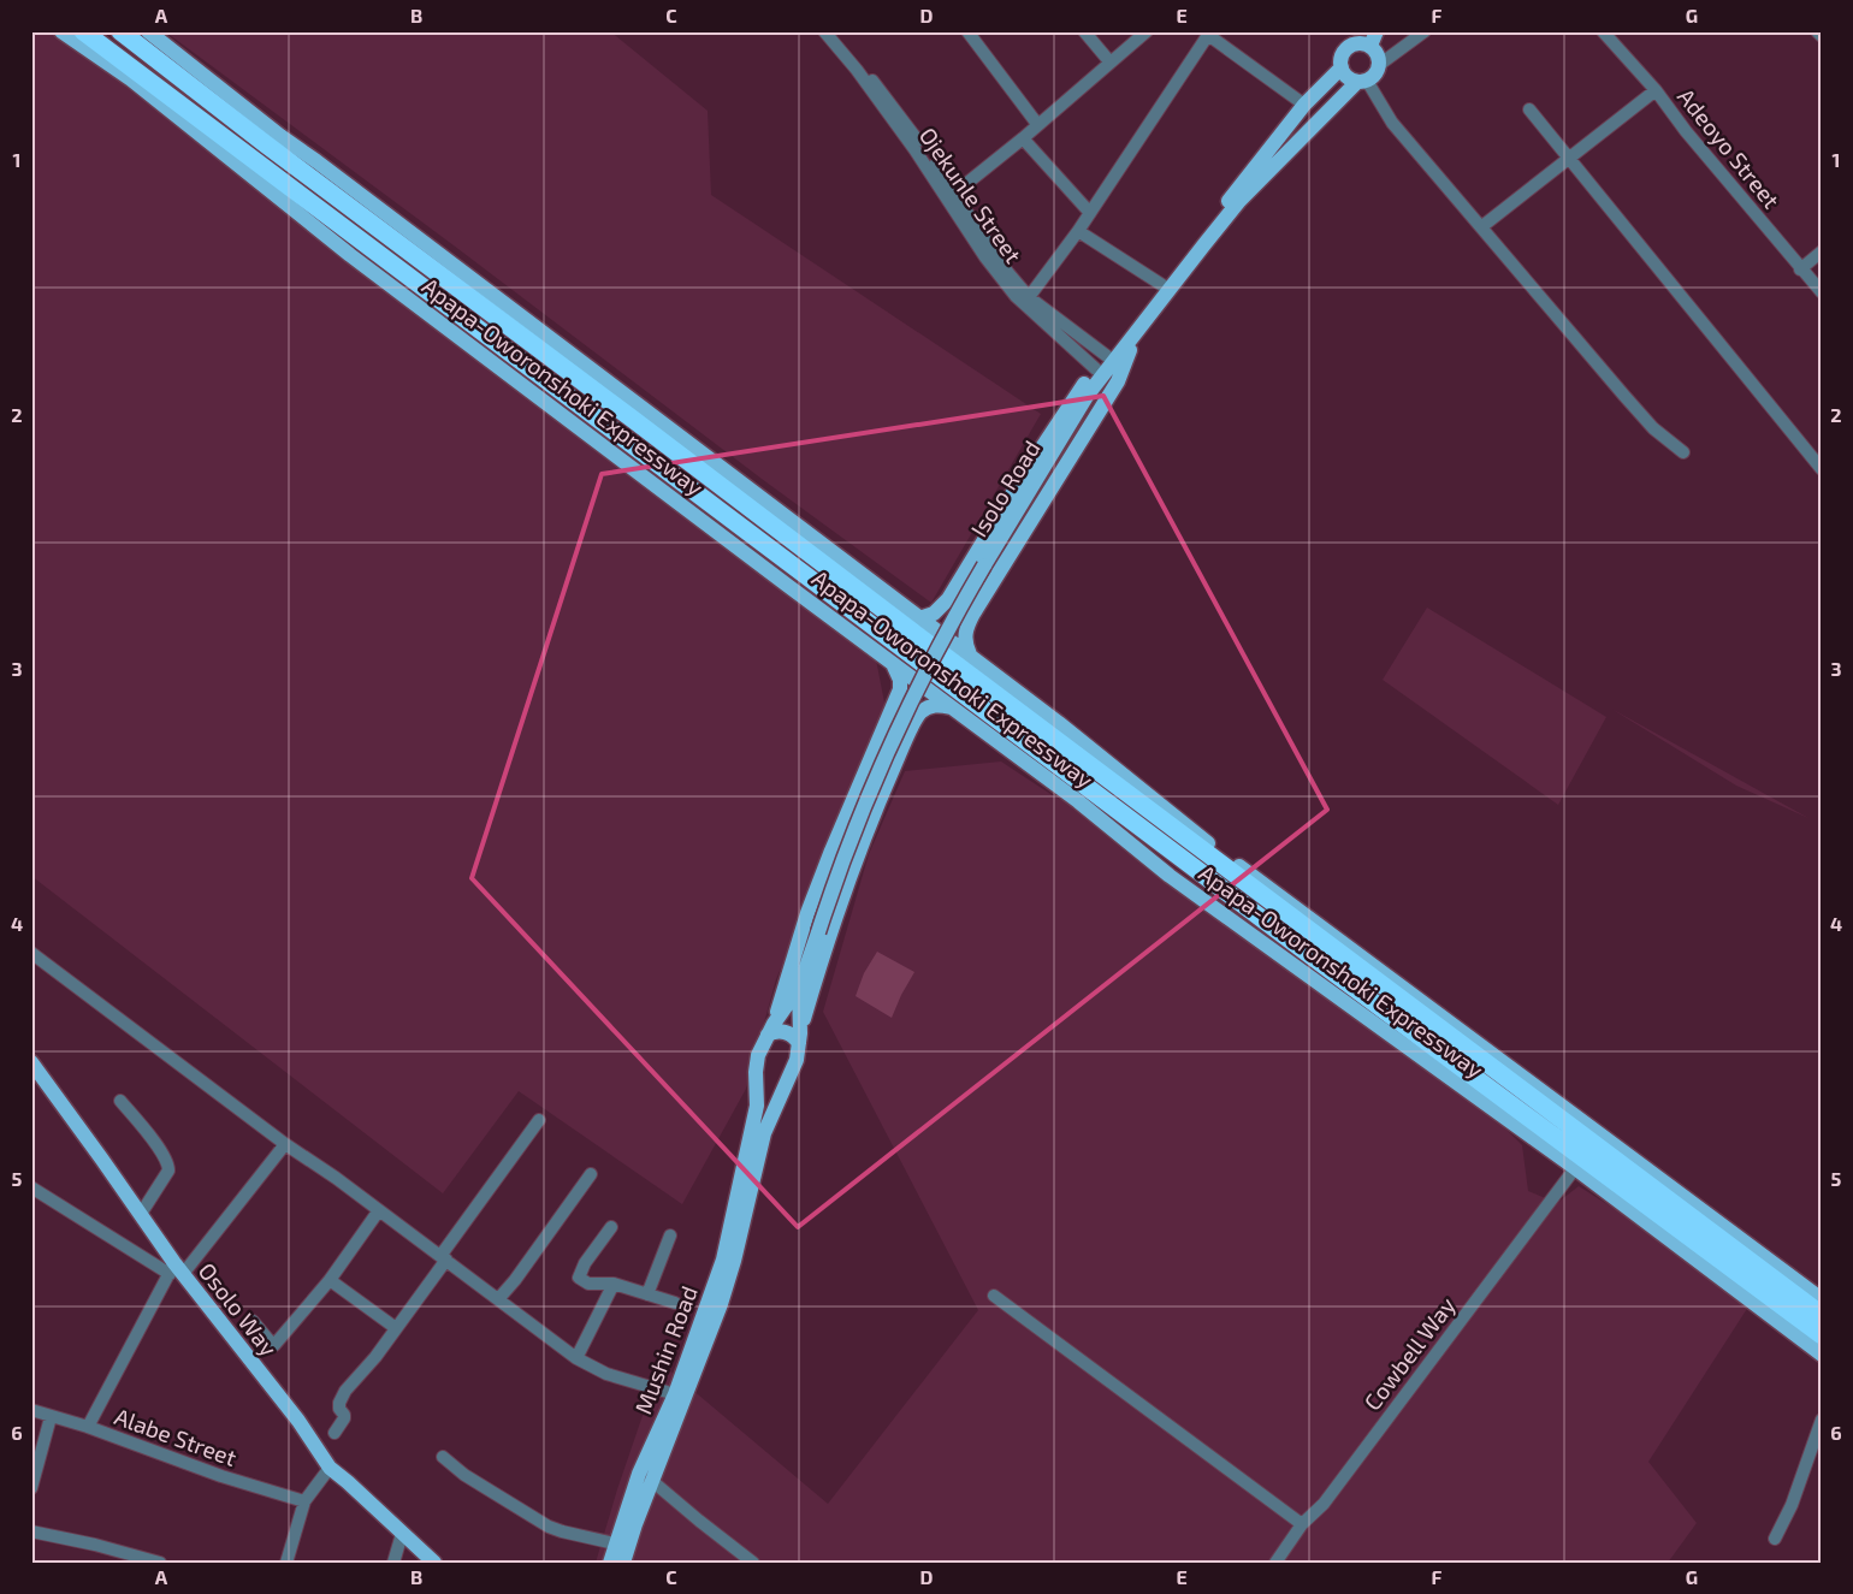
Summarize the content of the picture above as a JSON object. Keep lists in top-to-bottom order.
{
  "streets": {
    "highway": ["Apapa-Oworonshoki Expressway"],
    "main road": ["Isolo Road", "Osolo Way", "Mushin Road"],
    "street": [
      "Adeoyo Street",
      "Ojekunle Street",
      "Cowbell Way",
      "Alabe Street"
    ]
  },
  "crossings": [
    ["Apapa-Oworonshoki Expressway", "Cowbell Way"]
  ],
  "grid": {
    "columns": [
      "A",
      "B",
      "C",
      "D",
      "E",
      "F",
      "G"
    ],
    "rows": [
      "1",
      "2",
      "3",
      "4",
      "5",
      "6"
    ]
  }
}
